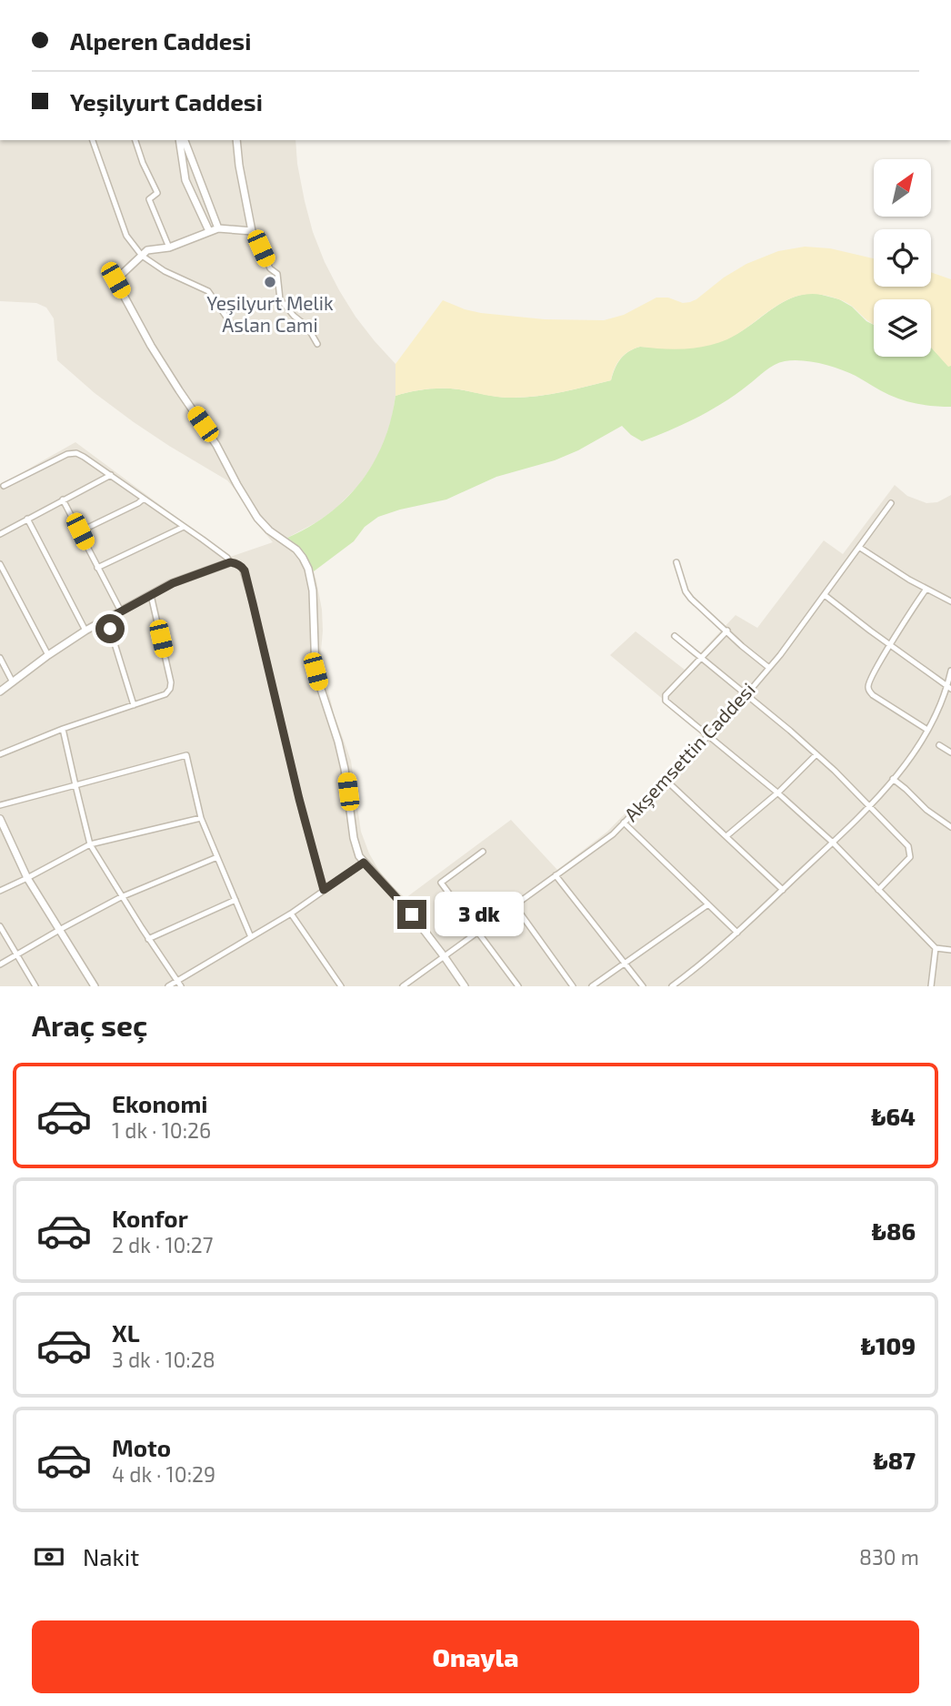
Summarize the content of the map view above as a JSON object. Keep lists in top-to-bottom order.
{
  "streets": {
    "street": ["Akşemsettin Caddesi"]
  },
  "places": ["Yeşilyurt Melik Aslan Cami"],
  "north": "top right",
  "page": {
    "banner": ["Alperen Caddesi", "Yeşilyurt Caddesi"],
    "bubble": "3 dk",
    "heading": "Araç seç",
    "list": [
      {
        "name": "Ekonomi",
        "note": "1 dk · 10:26",
        "value": "₺64"
      },
      {
        "name": "Konfor",
        "note": "2 dk · 10:27",
        "value": "₺86"
      },
      {
        "name": "XL",
        "note": "3 dk · 10:28",
        "value": "₺109"
      },
      {
        "name": "Moto",
        "note": "4 dk · 10:29",
        "value": "₺87"
      }
    ],
    "pay": ["Nakit", "830 m"],
    "buttons": "Onayla"
  }
}
